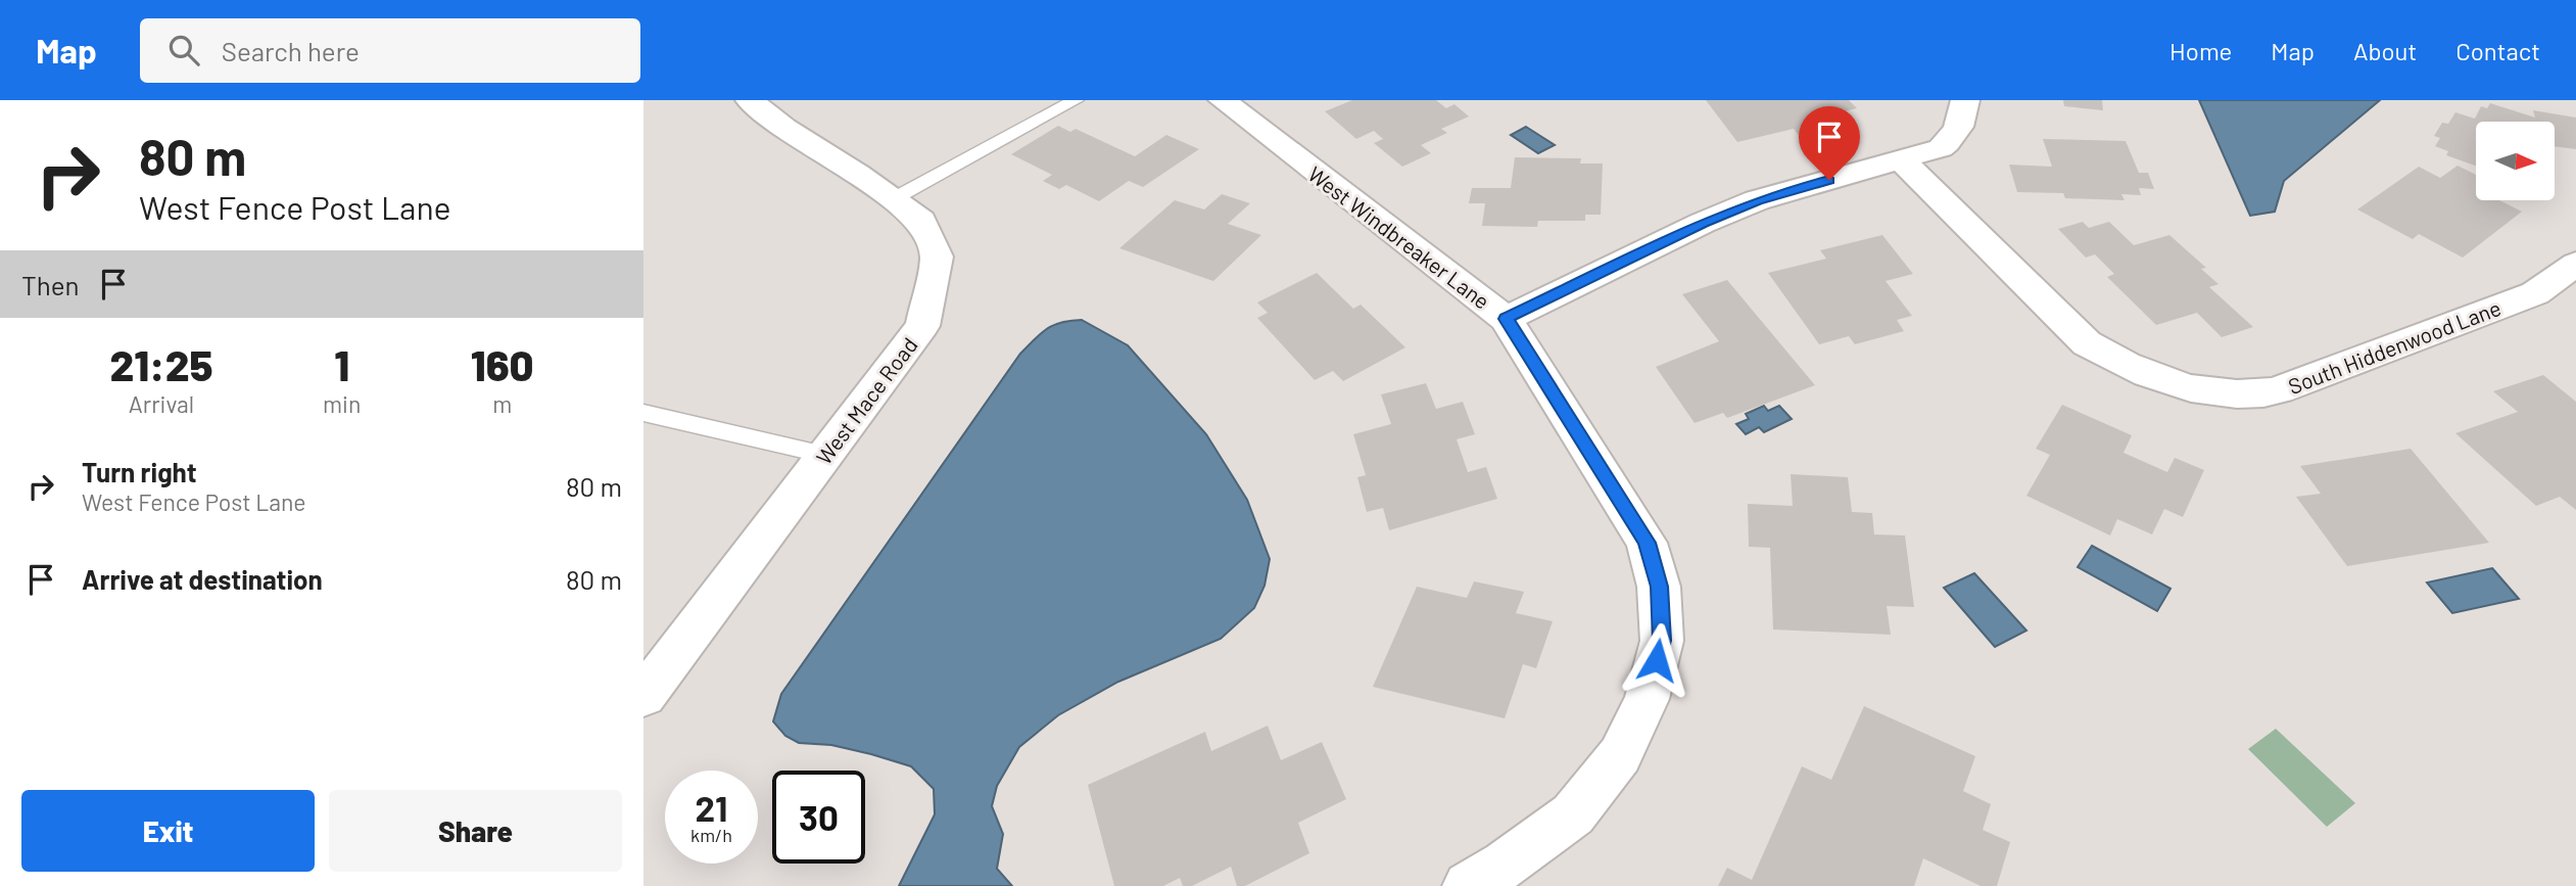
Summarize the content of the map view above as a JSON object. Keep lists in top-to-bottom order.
{
  "streets": {
    "street": ["West Windbreaker Lane", "South Hiddenwood Lane", "West Mace Road"]
  },
  "north": "right",
  "page": {
    "header": "Map",
    "search": "Search here",
    "nav": [
      "Home",
      "Map",
      "About",
      "Contact"
    ],
    "turn": ["80 m", "West Fence Post Lane"],
    "then": "Then",
    "eta": [
      "21:25",
      "Arrival",
      "1",
      "min",
      "160",
      "m"
    ],
    "list": [
      {
        "name": "Turn right",
        "note": "West Fence Post Lane",
        "value": "80 m"
      },
      {
        "name": "Arrive at destination",
        "value": "80 m"
      }
    ],
    "speed": "21 km/h",
    "limit": "30",
    "buttons": ["Exit", "Share"]
  }
}
